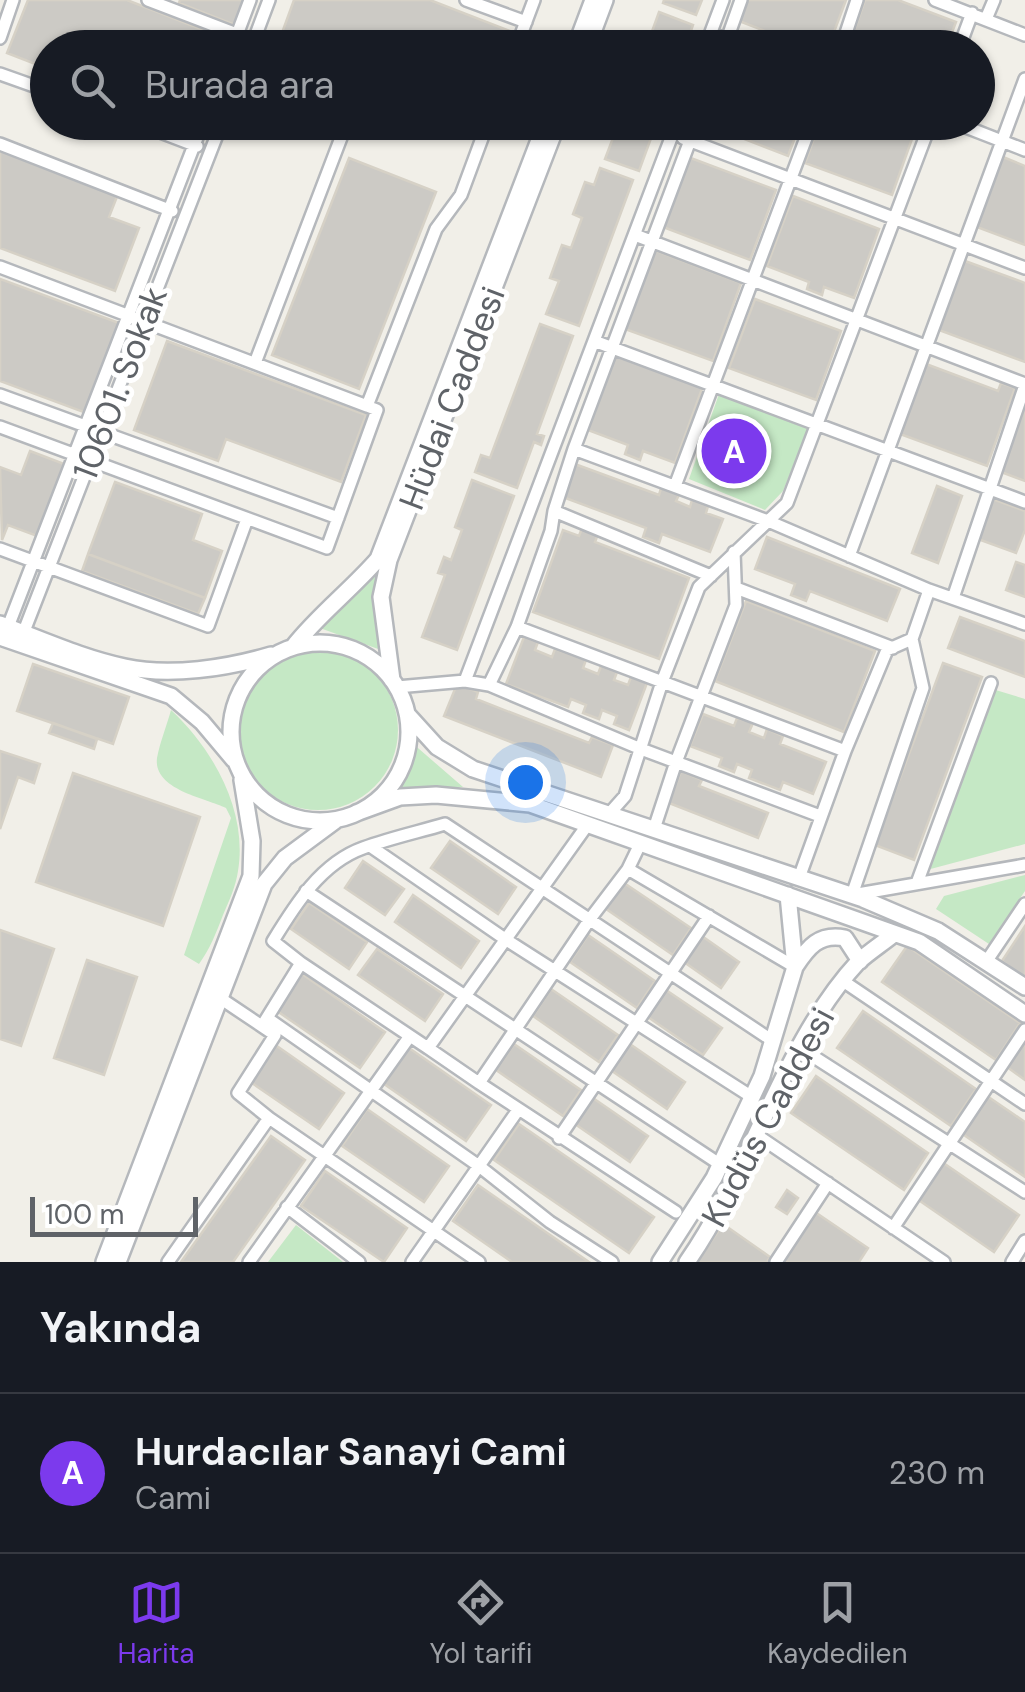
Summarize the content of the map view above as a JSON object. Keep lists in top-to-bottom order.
{
  "streets": {
    "street": ["10601. Sokak", "Hüdai Caddesi", "Kudüs Caddesi"]
  },
  "scale_bar": "100 m",
  "page": {
    "search": "Burada ara",
    "pins": "A",
    "scale": "100 m",
    "heading": "Yakında",
    "list": [
      {
        "mark": "A",
        "name": "Hurdacılar Sanayi Cami",
        "note": "Cami",
        "value": "230 m"
      }
    ],
    "nav": ["Harita", "Yol tarifi", "Kaydedilen"]
  }
}
